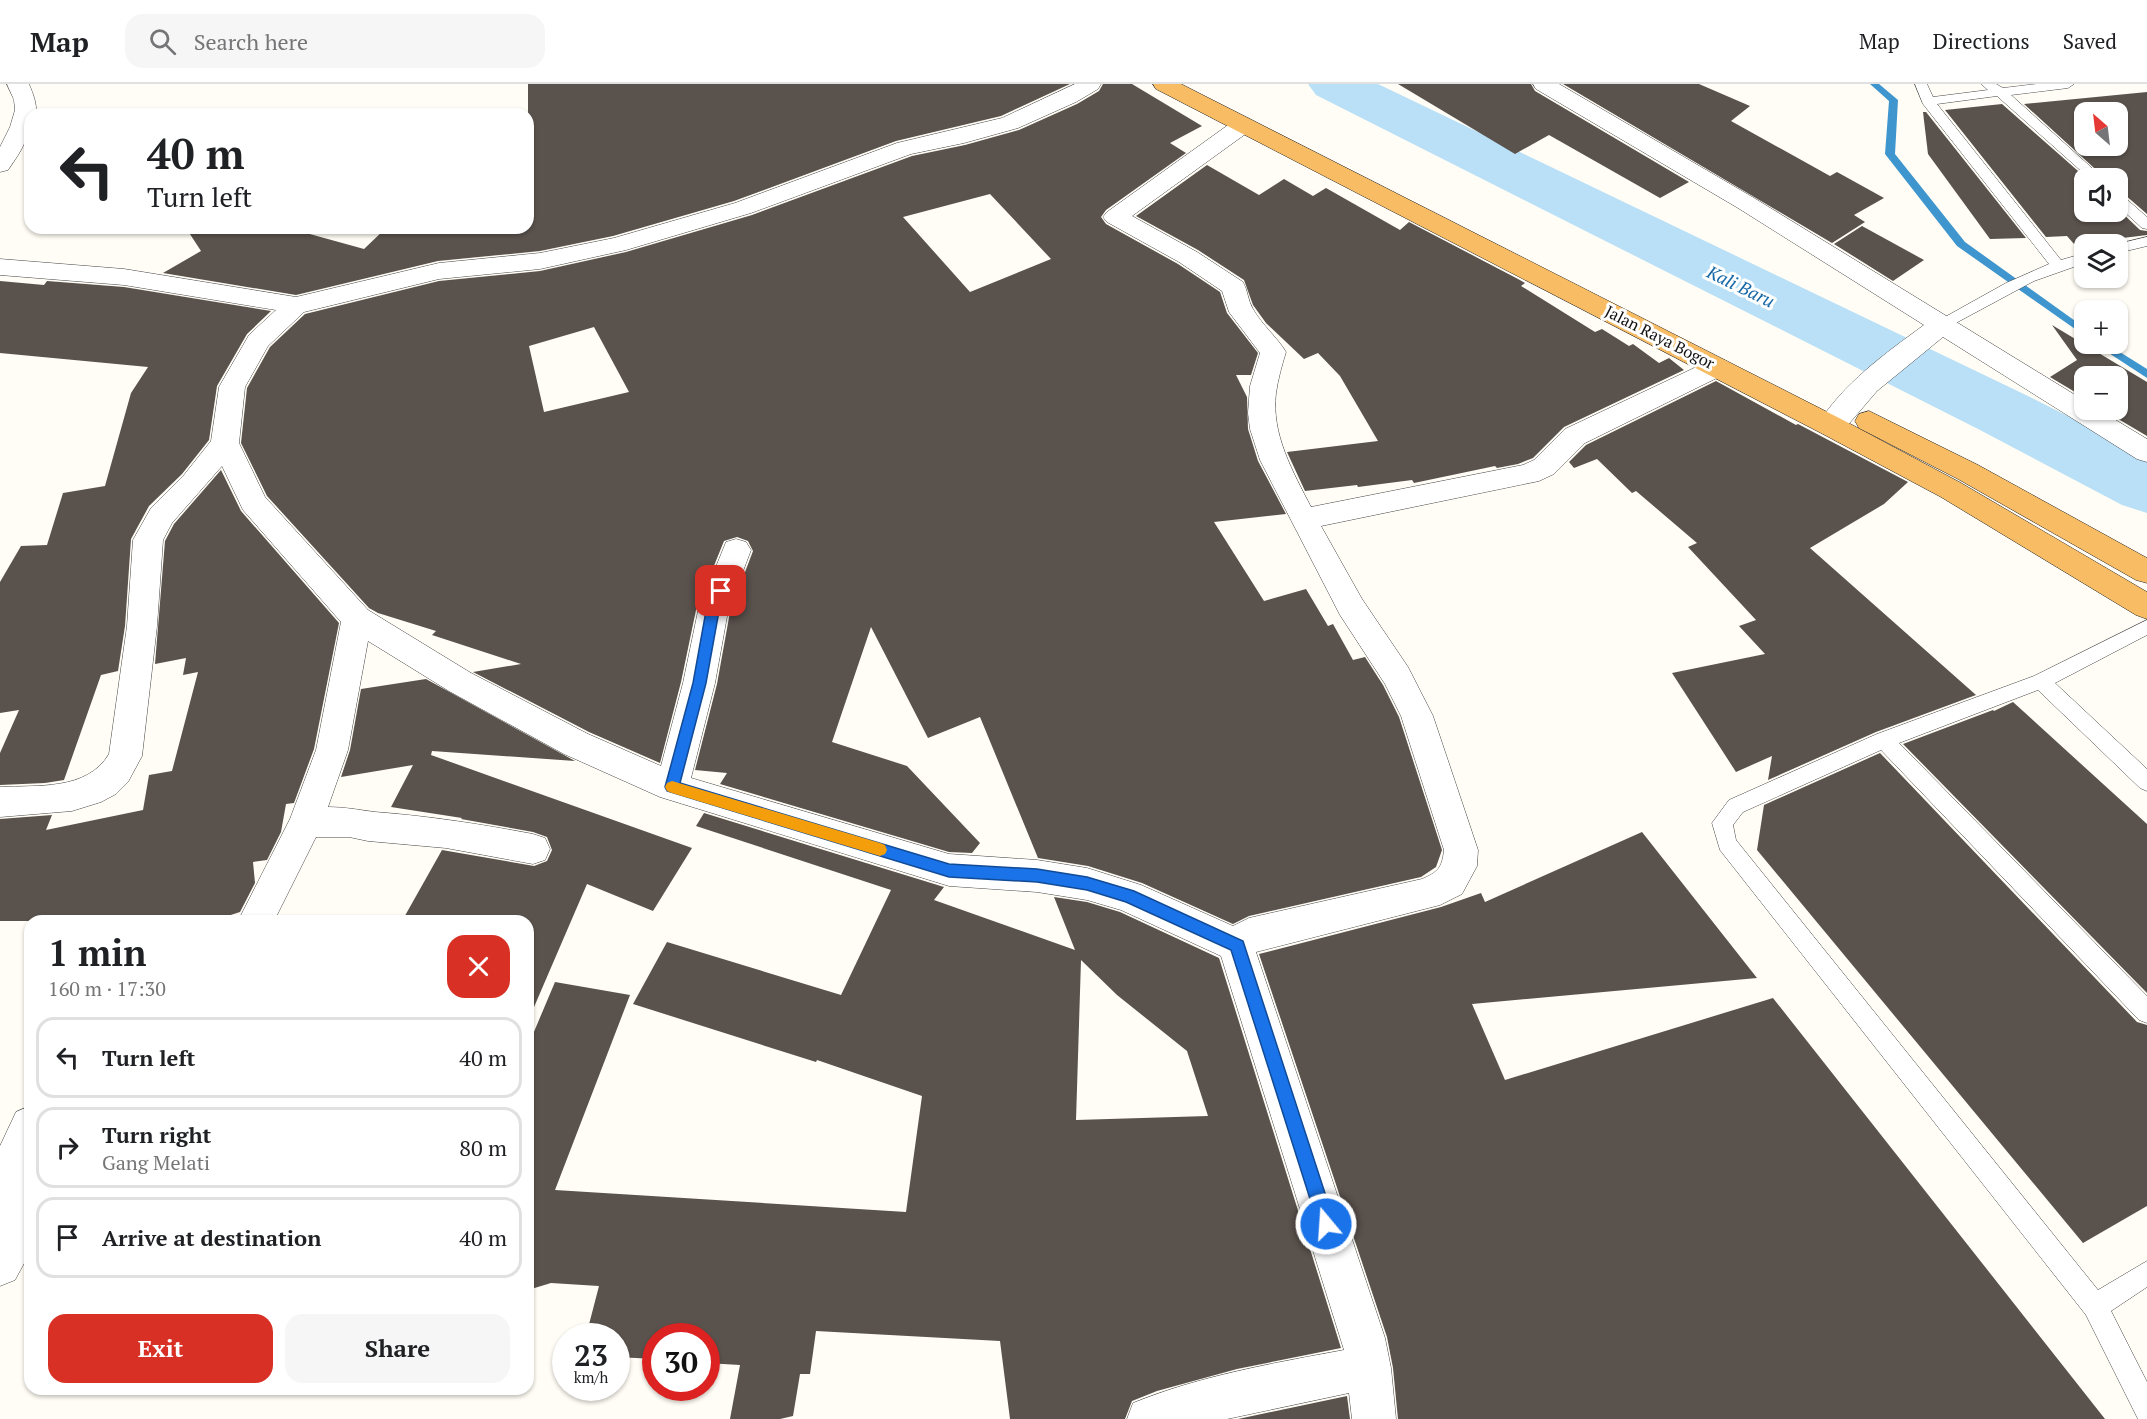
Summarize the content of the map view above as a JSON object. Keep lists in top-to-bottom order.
{
  "streets": {
    "highway": ["Jalan Raya Bogor"]
  },
  "water": ["Kali Baru"],
  "north": "top left",
  "page": {
    "header": "Map",
    "search": "Search here",
    "nav": ["Map", "Directions", "Saved"],
    "map_buttons": ["+", "−"],
    "turn": ["40 m", "Turn left"],
    "heading": ["1 min", "160 m · 17:30"],
    "list": [
      {
        "name": "Turn left",
        "value": "40 m"
      },
      {
        "name": "Turn right",
        "note": "Gang Melati",
        "value": "80 m"
      },
      {
        "name": "Arrive at destination",
        "value": "40 m"
      }
    ],
    "buttons": ["Exit", "Share"],
    "speed": "23 km/h",
    "limit": "30"
  }
}
